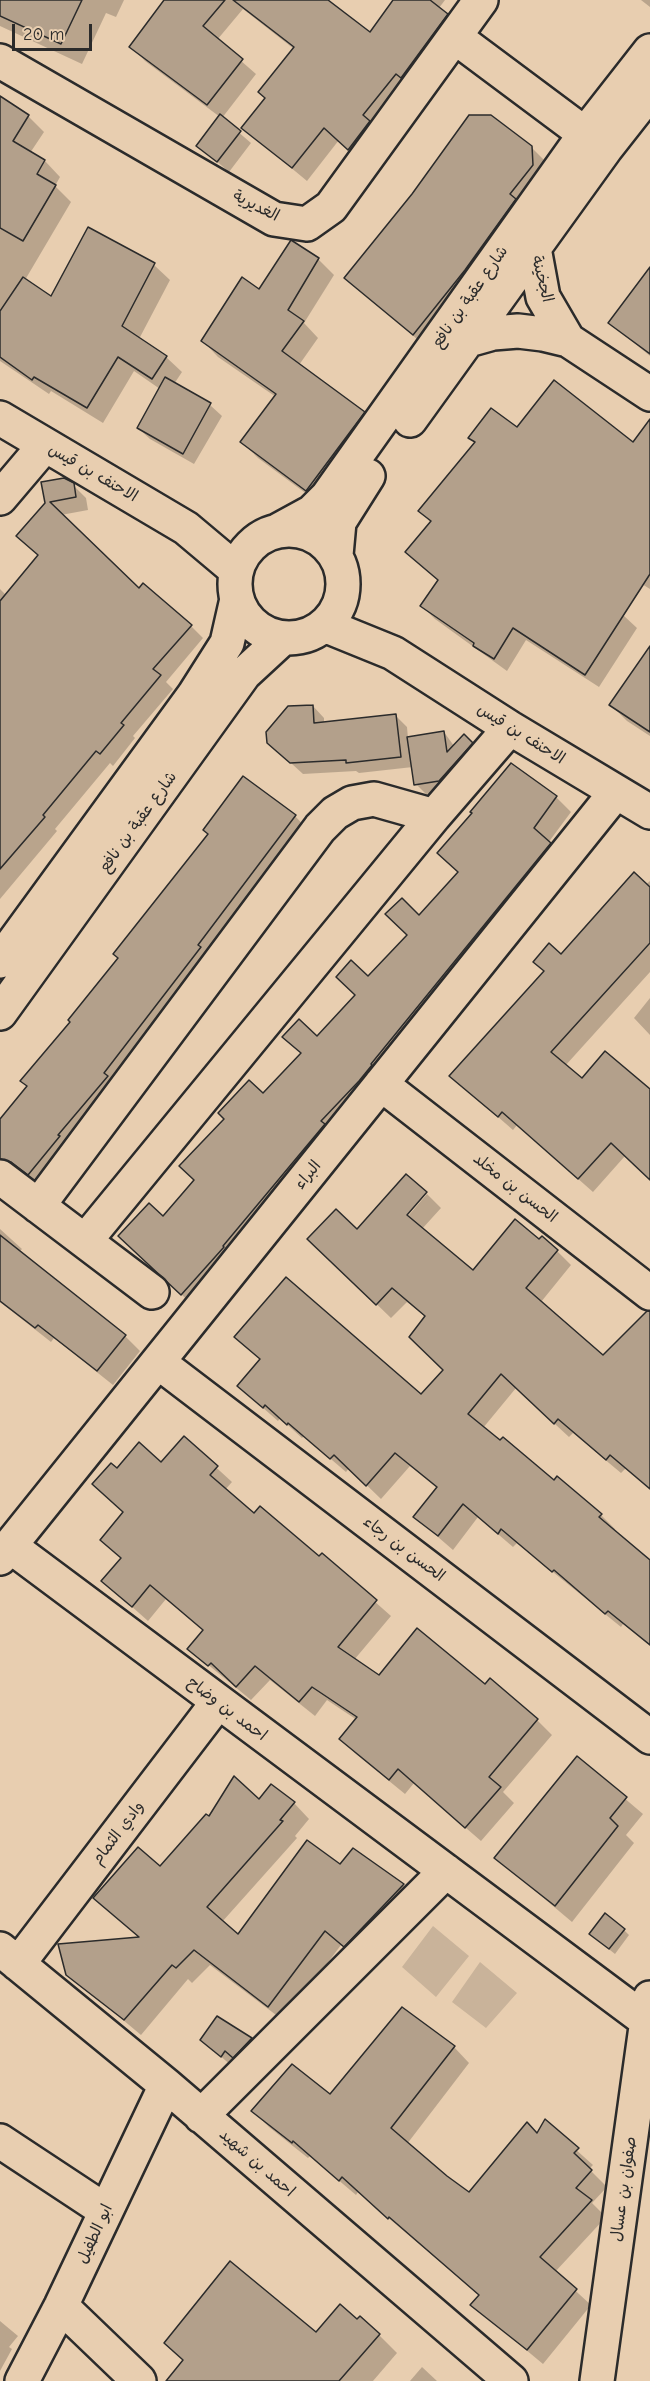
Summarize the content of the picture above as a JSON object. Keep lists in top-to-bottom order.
{
  "streets": {
    "street": [
      "الغديرية",
      "الجخينة",
      "شارع عقبة بن نافع",
      "الاحنف بن قيس",
      "البراء",
      "الحسن بن مخلد",
      "الحسن بن رجاء",
      "احمد بن وضاح",
      "وادي الثمام",
      "احمد بن شهيد",
      "صفوان بن عسال",
      "ابو الطفيل"
    ]
  },
  "crossings": [
    ["الجخينة", "شارع عقبة بن نافع"],
    ["شارع عقبة بن نافع", "الاحنف بن قيس"],
    ["الاحنف بن قيس", "البراء"],
    ["البراء", "الحسن بن مخلد"],
    ["البراء", "الحسن بن رجاء"],
    ["البراء", "احمد بن وضاح"],
    ["احمد بن وضاح", "وادي الثمام"],
    ["احمد بن وضاح", "صفوان بن عسال"],
    ["وادي الثمام", "احمد بن شهيد"],
    ["احمد بن شهيد", "ابو الطفيل"]
  ],
  "scale_bar": "20 m"
}
